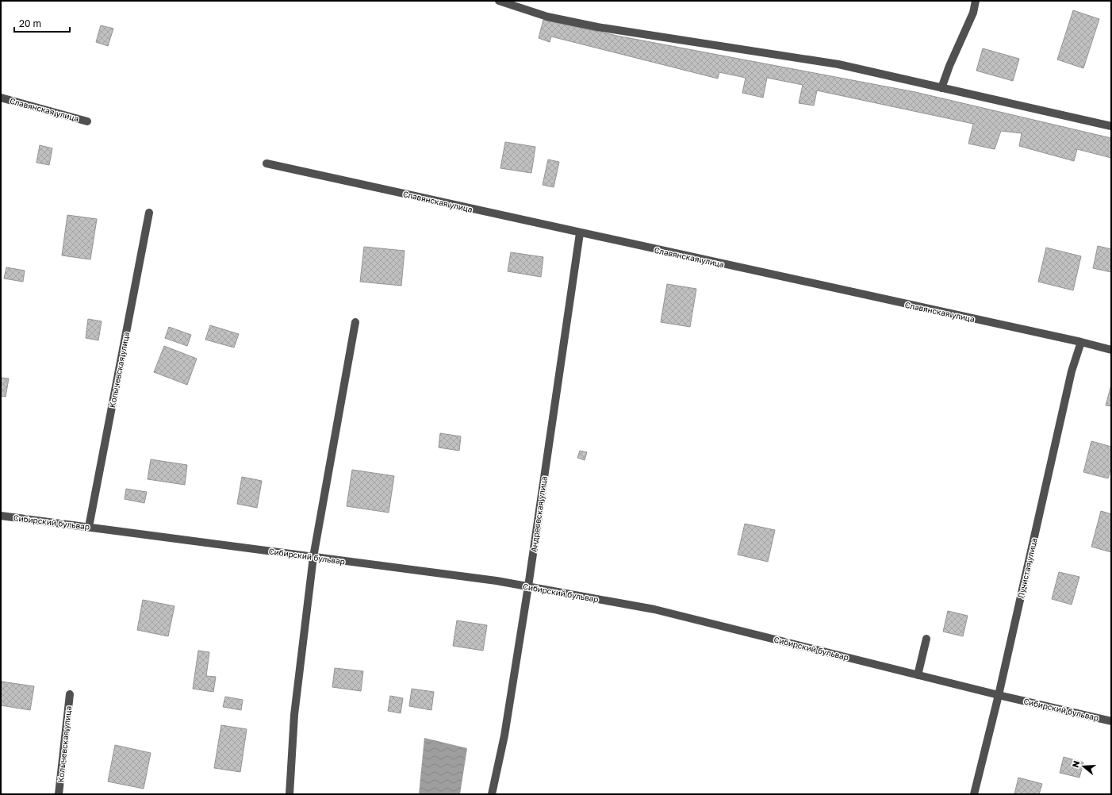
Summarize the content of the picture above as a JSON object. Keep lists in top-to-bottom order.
{
  "streets": {
    "street": [
      "Славянская улица",
      "Колычевская улица",
      "Андреевская улица",
      "Сибирский бульвар",
      "Лучистая улица"
    ]
  },
  "crossings": [
    ["Славянская улица", "Андреевская улица"],
    ["Славянская улица", "Лучистая улица"],
    ["Колычевская улица", "Сибирский бульвар"],
    ["Андреевская улица", "Сибирский бульвар"],
    ["Сибирский бульвар", "Лучистая улица"]
  ],
  "scale_bar": "20 m",
  "north": "left"
}
